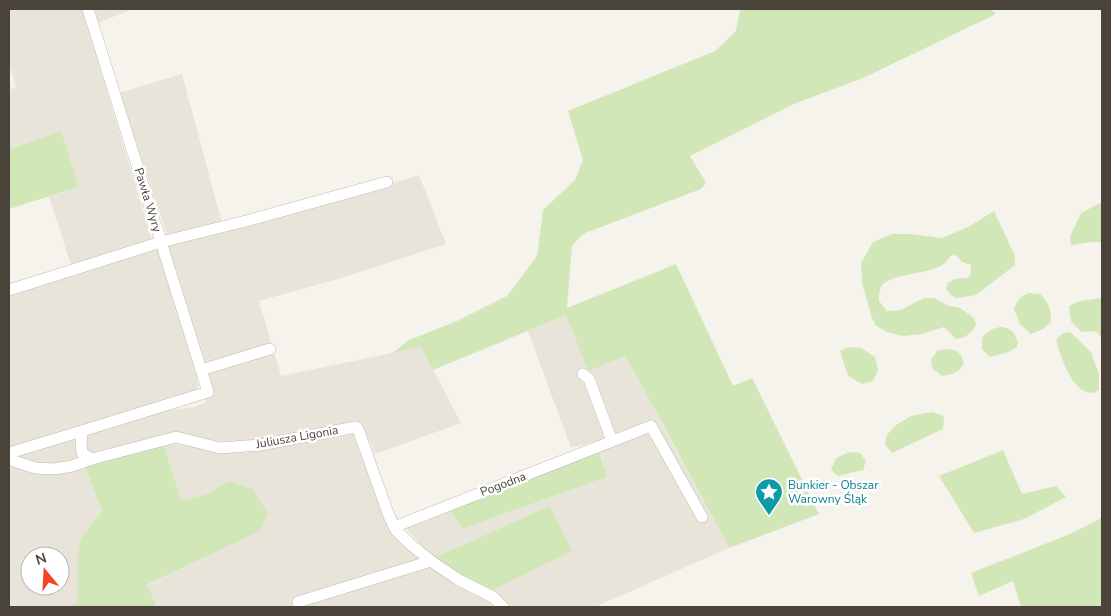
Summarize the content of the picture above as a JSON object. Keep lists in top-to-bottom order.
{
  "streets": {
    "street": ["Pawła Wyry", "Juliusza Ligonia", "Pogodna"]
  },
  "crossings": [
    ["Juliusza Ligonia", "Pogodna"]
  ],
  "places": {
    "place": ["Bunkier - Obszar Warowny Śląk"]
  },
  "north": "top"
}
